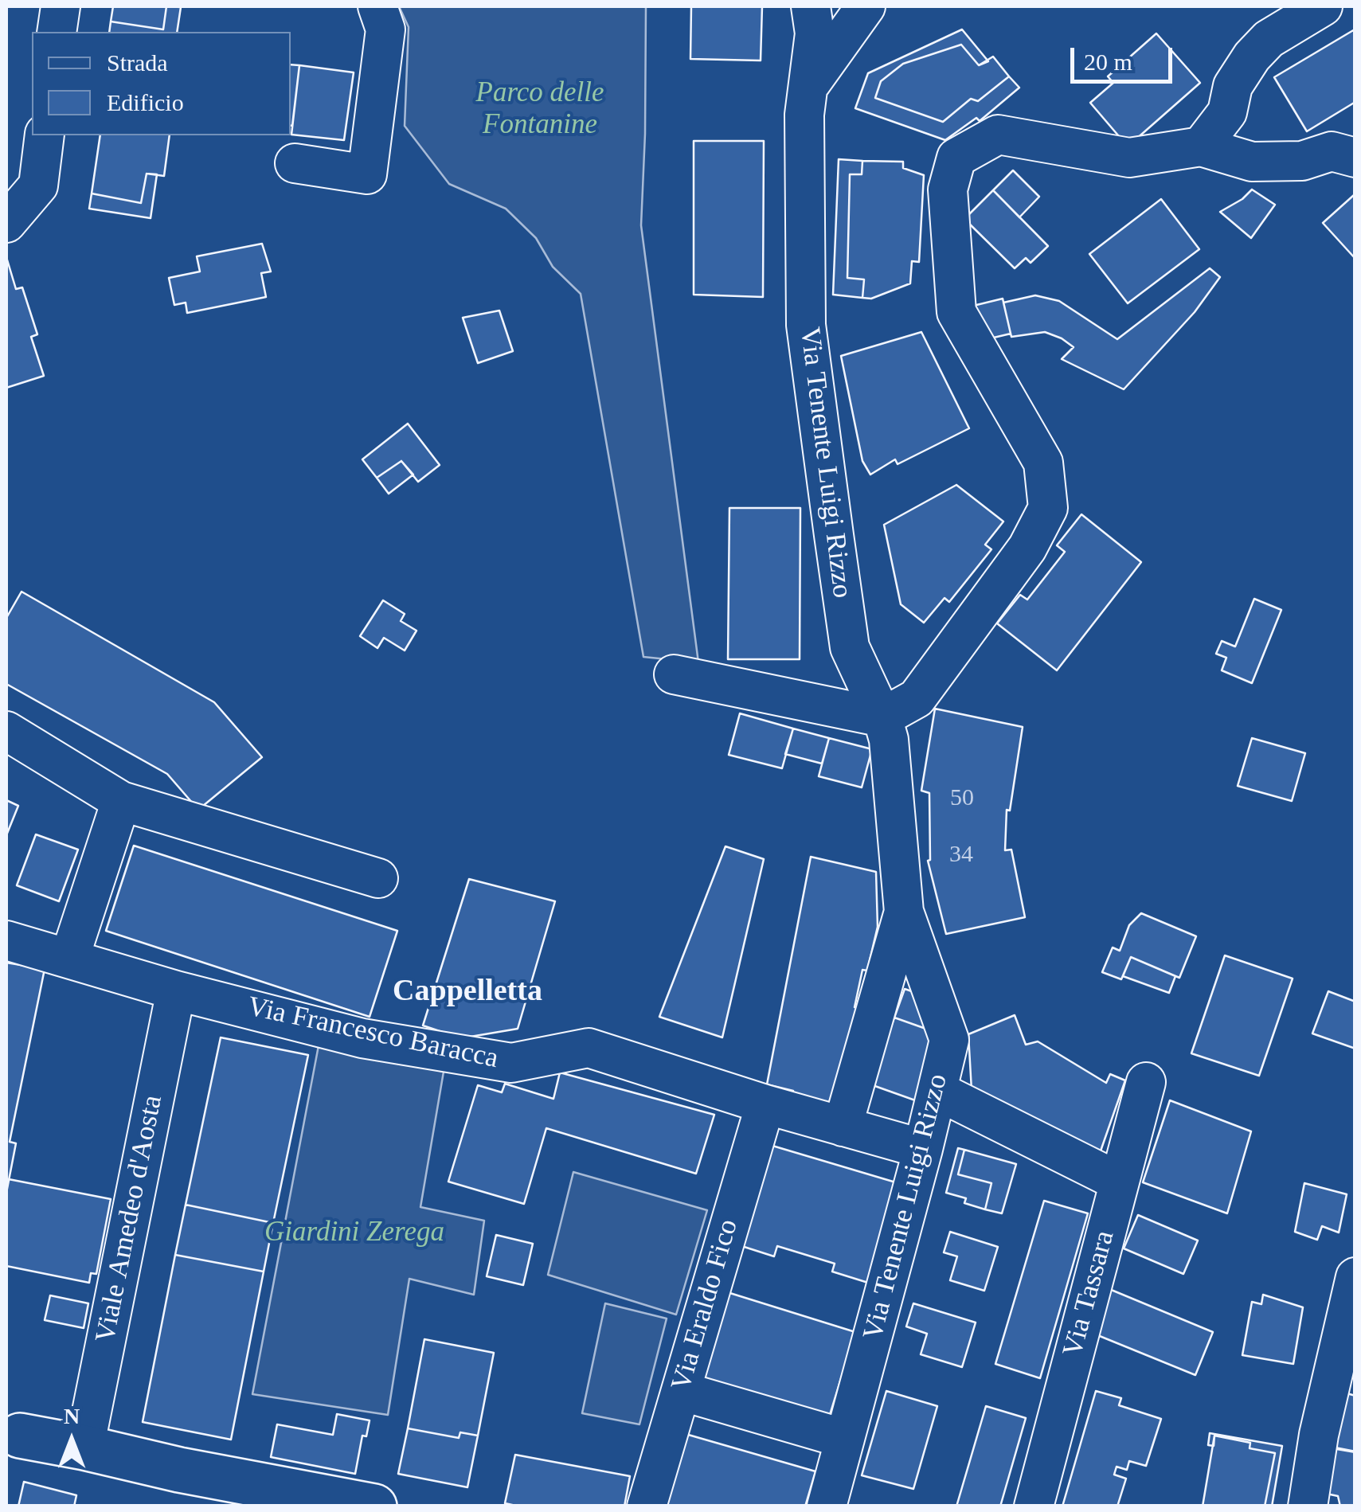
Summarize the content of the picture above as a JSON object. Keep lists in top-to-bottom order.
{
  "streets": {
    "street": [
      "Via Tenente Luigi Rizzo",
      "Via Francesco Baracca",
      "Viale Amedeo d'Aosta",
      "Via Tassara",
      "Via Eraldo Fico"
    ]
  },
  "crossings": [
    ["Via Tenente Luigi Rizzo", "Via Francesco Baracca"],
    ["Via Francesco Baracca", "Viale Amedeo d'Aosta"],
    ["Via Francesco Baracca", "Via Eraldo Fico"]
  ],
  "districts": ["Cappelletta"],
  "parks": ["Parco delle Fontanine", "Giardini Zerega"],
  "house_numbers": ["50", "34"],
  "legend": ["Strada", "Edificio"],
  "scale_bar": "20 m",
  "north": "top"
}
